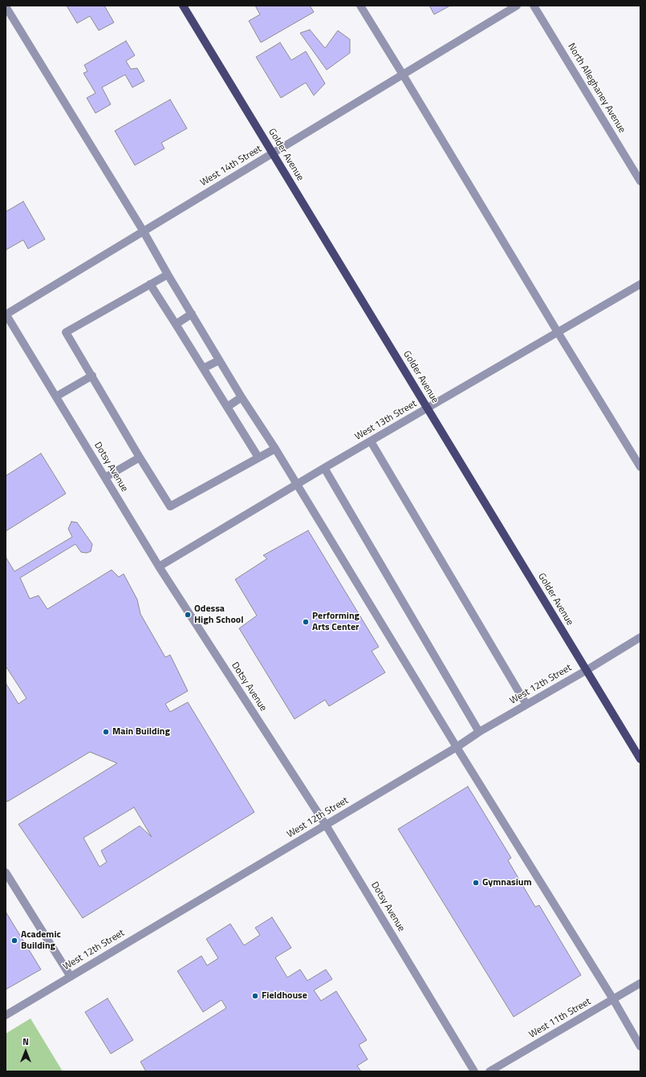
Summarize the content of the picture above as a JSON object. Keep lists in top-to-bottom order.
{
  "streets": {
    "main road": ["Golder Avenue"],
    "street": [
      "North Alleghaney Avenue",
      "West 14th Street",
      "West 13th Street",
      "Dotsy Avenue",
      "West 12th Street",
      "West 11th Street"
    ]
  },
  "crossings": [
    ["Golder Avenue", "West 14th Street"],
    ["Golder Avenue", "West 13th Street"],
    ["Golder Avenue", "West 12th Street"],
    ["West 14th Street", "Dotsy Avenue"],
    ["West 13th Street", "Dotsy Avenue"],
    ["Dotsy Avenue", "West 12th Street"]
  ],
  "places": [
    "Odessa High School",
    "Performing Arts Center",
    "Main Building",
    "Gymnasium",
    "Academic Building",
    "Fieldhouse"
  ],
  "north": "top"
}
